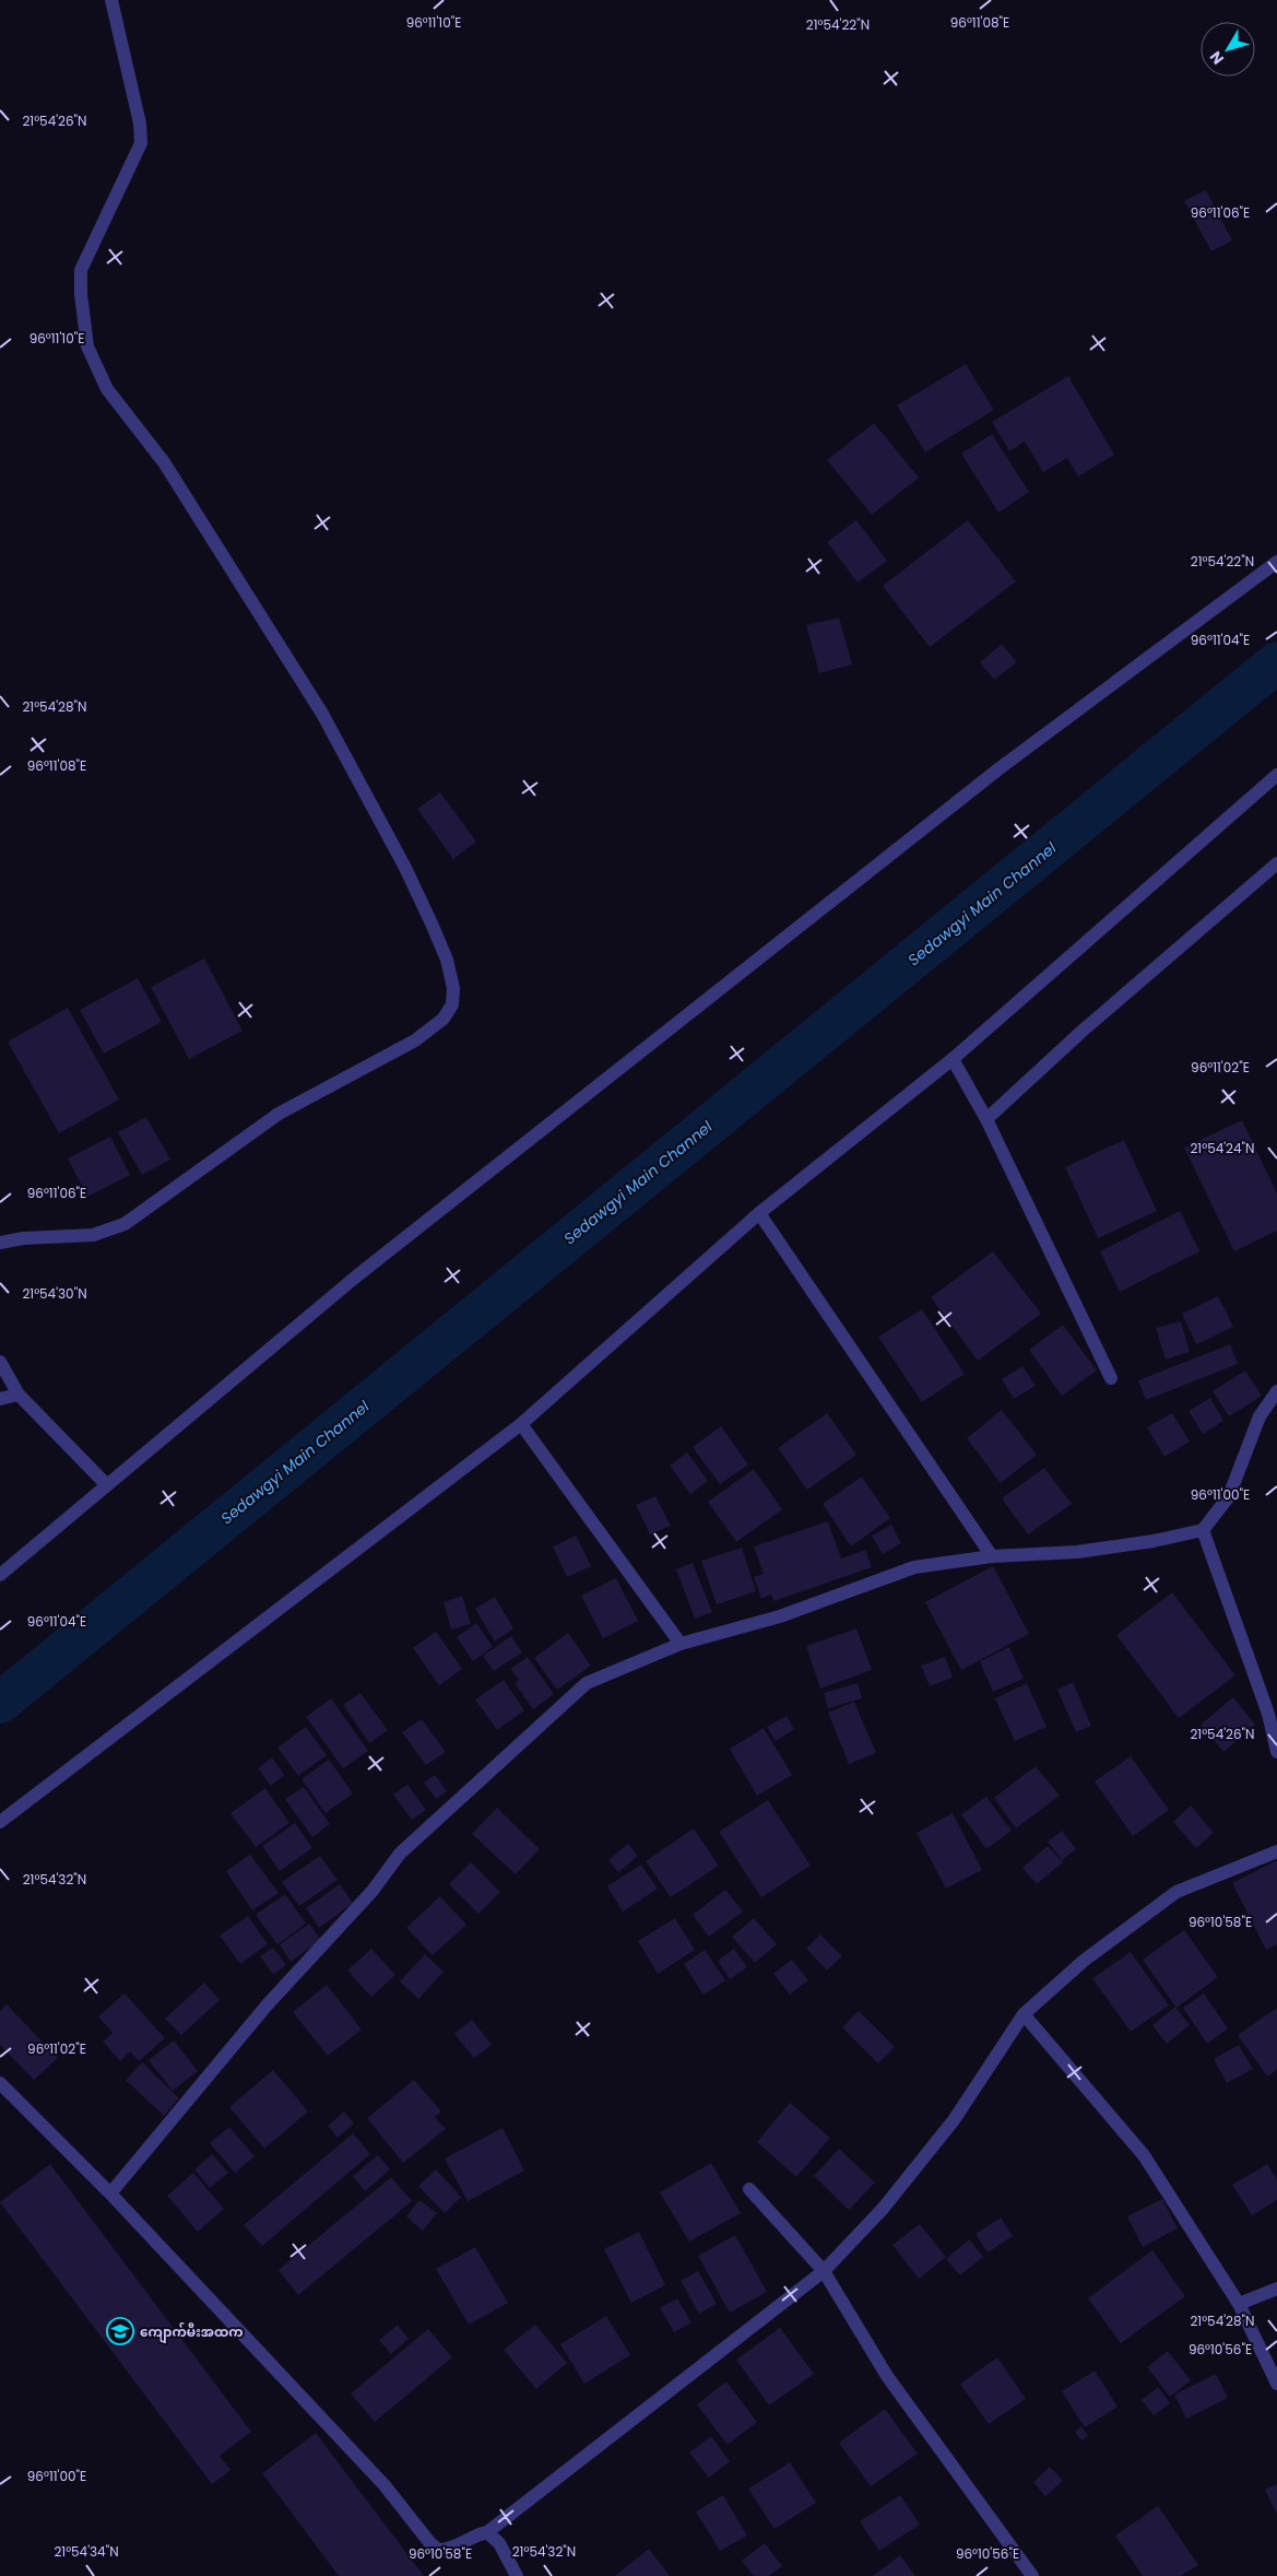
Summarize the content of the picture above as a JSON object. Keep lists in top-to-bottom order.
{
  "water": ["Sedawgyi Main Channel"],
  "places": {
    "school or university": ["ကျောက်မီးအထက"]
  },
  "north": "bottom left",
  "coordinates": [
    "96°11'10\"E",
    "96°11'08\"E",
    "21°54'22\"N",
    "21°54'26\"N",
    "96°11'06\"E",
    "96°11'04\"E",
    "21°54'28\"N",
    "96°11'02\"E",
    "21°54'24\"N",
    "21°54'30\"N",
    "96°11'00\"E",
    "21°54'32\"N",
    "96°10'58\"E",
    "96°10'56\"E",
    "21°54'34\"N"
  ]
}
